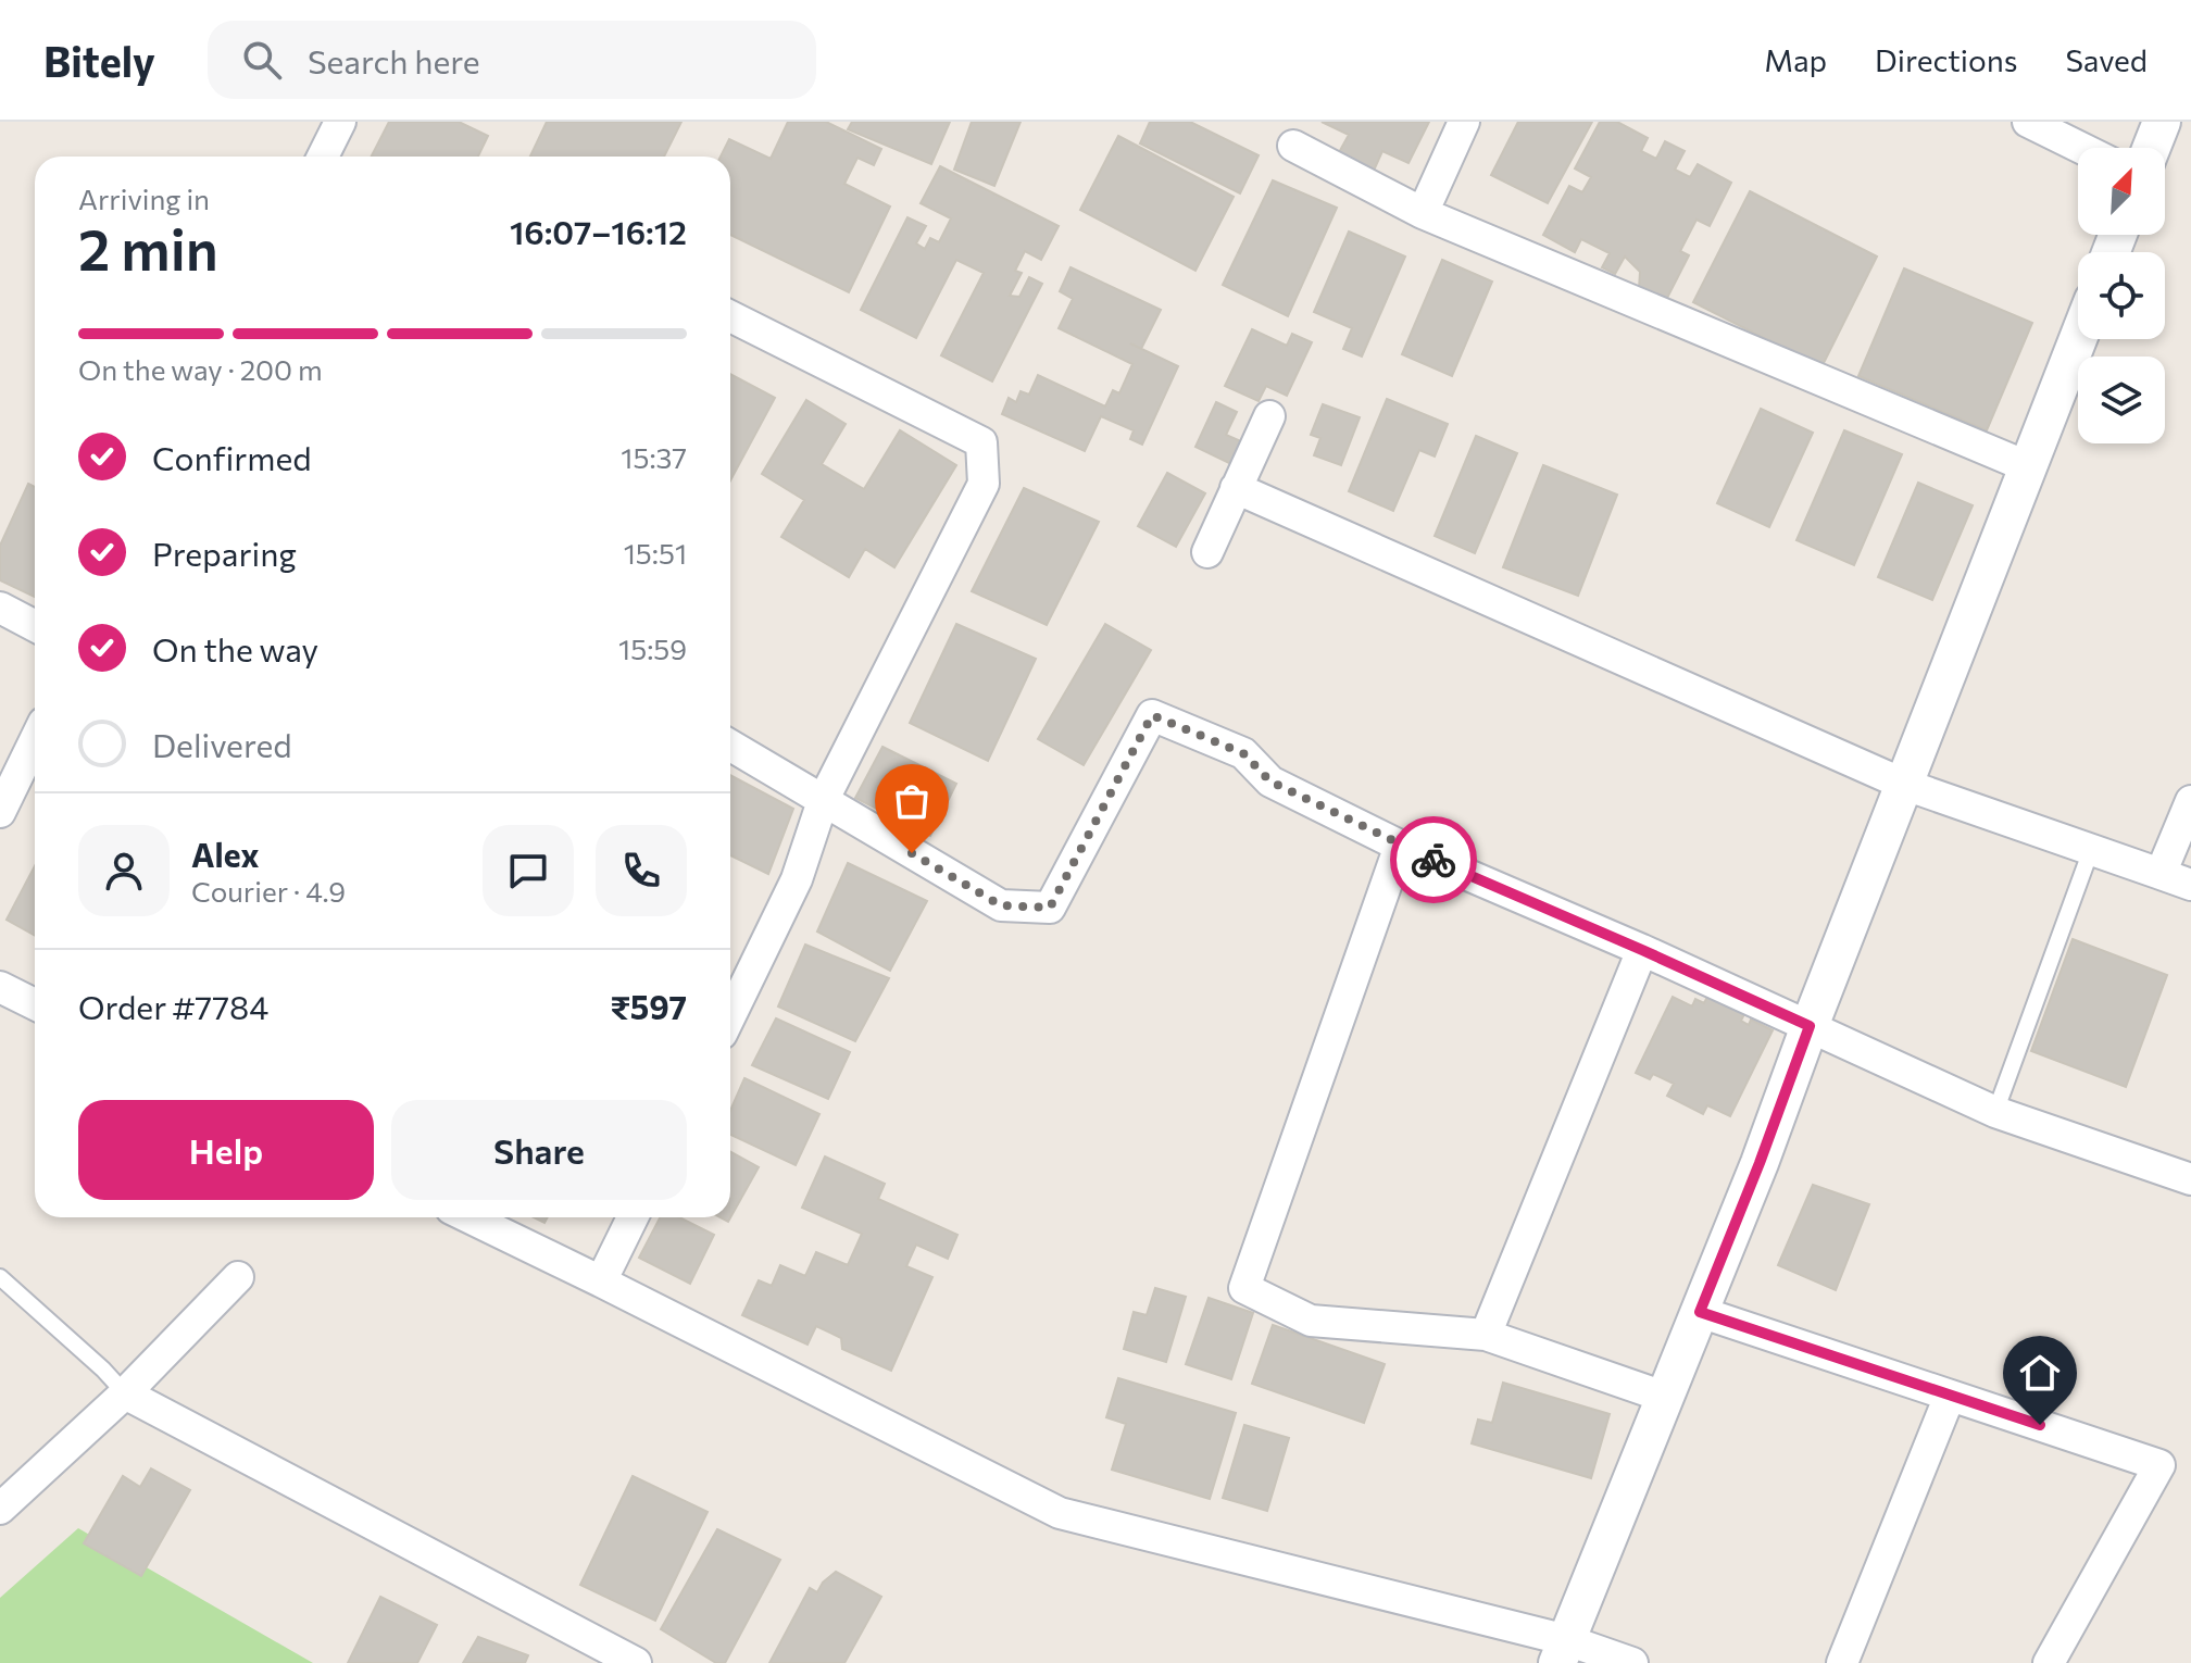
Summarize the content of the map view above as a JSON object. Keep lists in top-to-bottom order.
{
  "north": "top right",
  "page": {
    "header": "Bitely",
    "search": "Search here",
    "nav": ["Map", "Directions", "Saved"],
    "heading": ["2 min", "Arriving in", "16:07–16:12"],
    "panel": [
      "Alex",
      "Courier · 4.9",
      "Order #7784",
      "₹597"
    ],
    "bar": "On the way · 200 m",
    "list": [
      ["Confirmed", "15:37"],
      ["Preparing", "15:51"],
      ["On the way", "15:59"],
      "Delivered"
    ],
    "buttons": ["Help", "Share"]
  }
}
